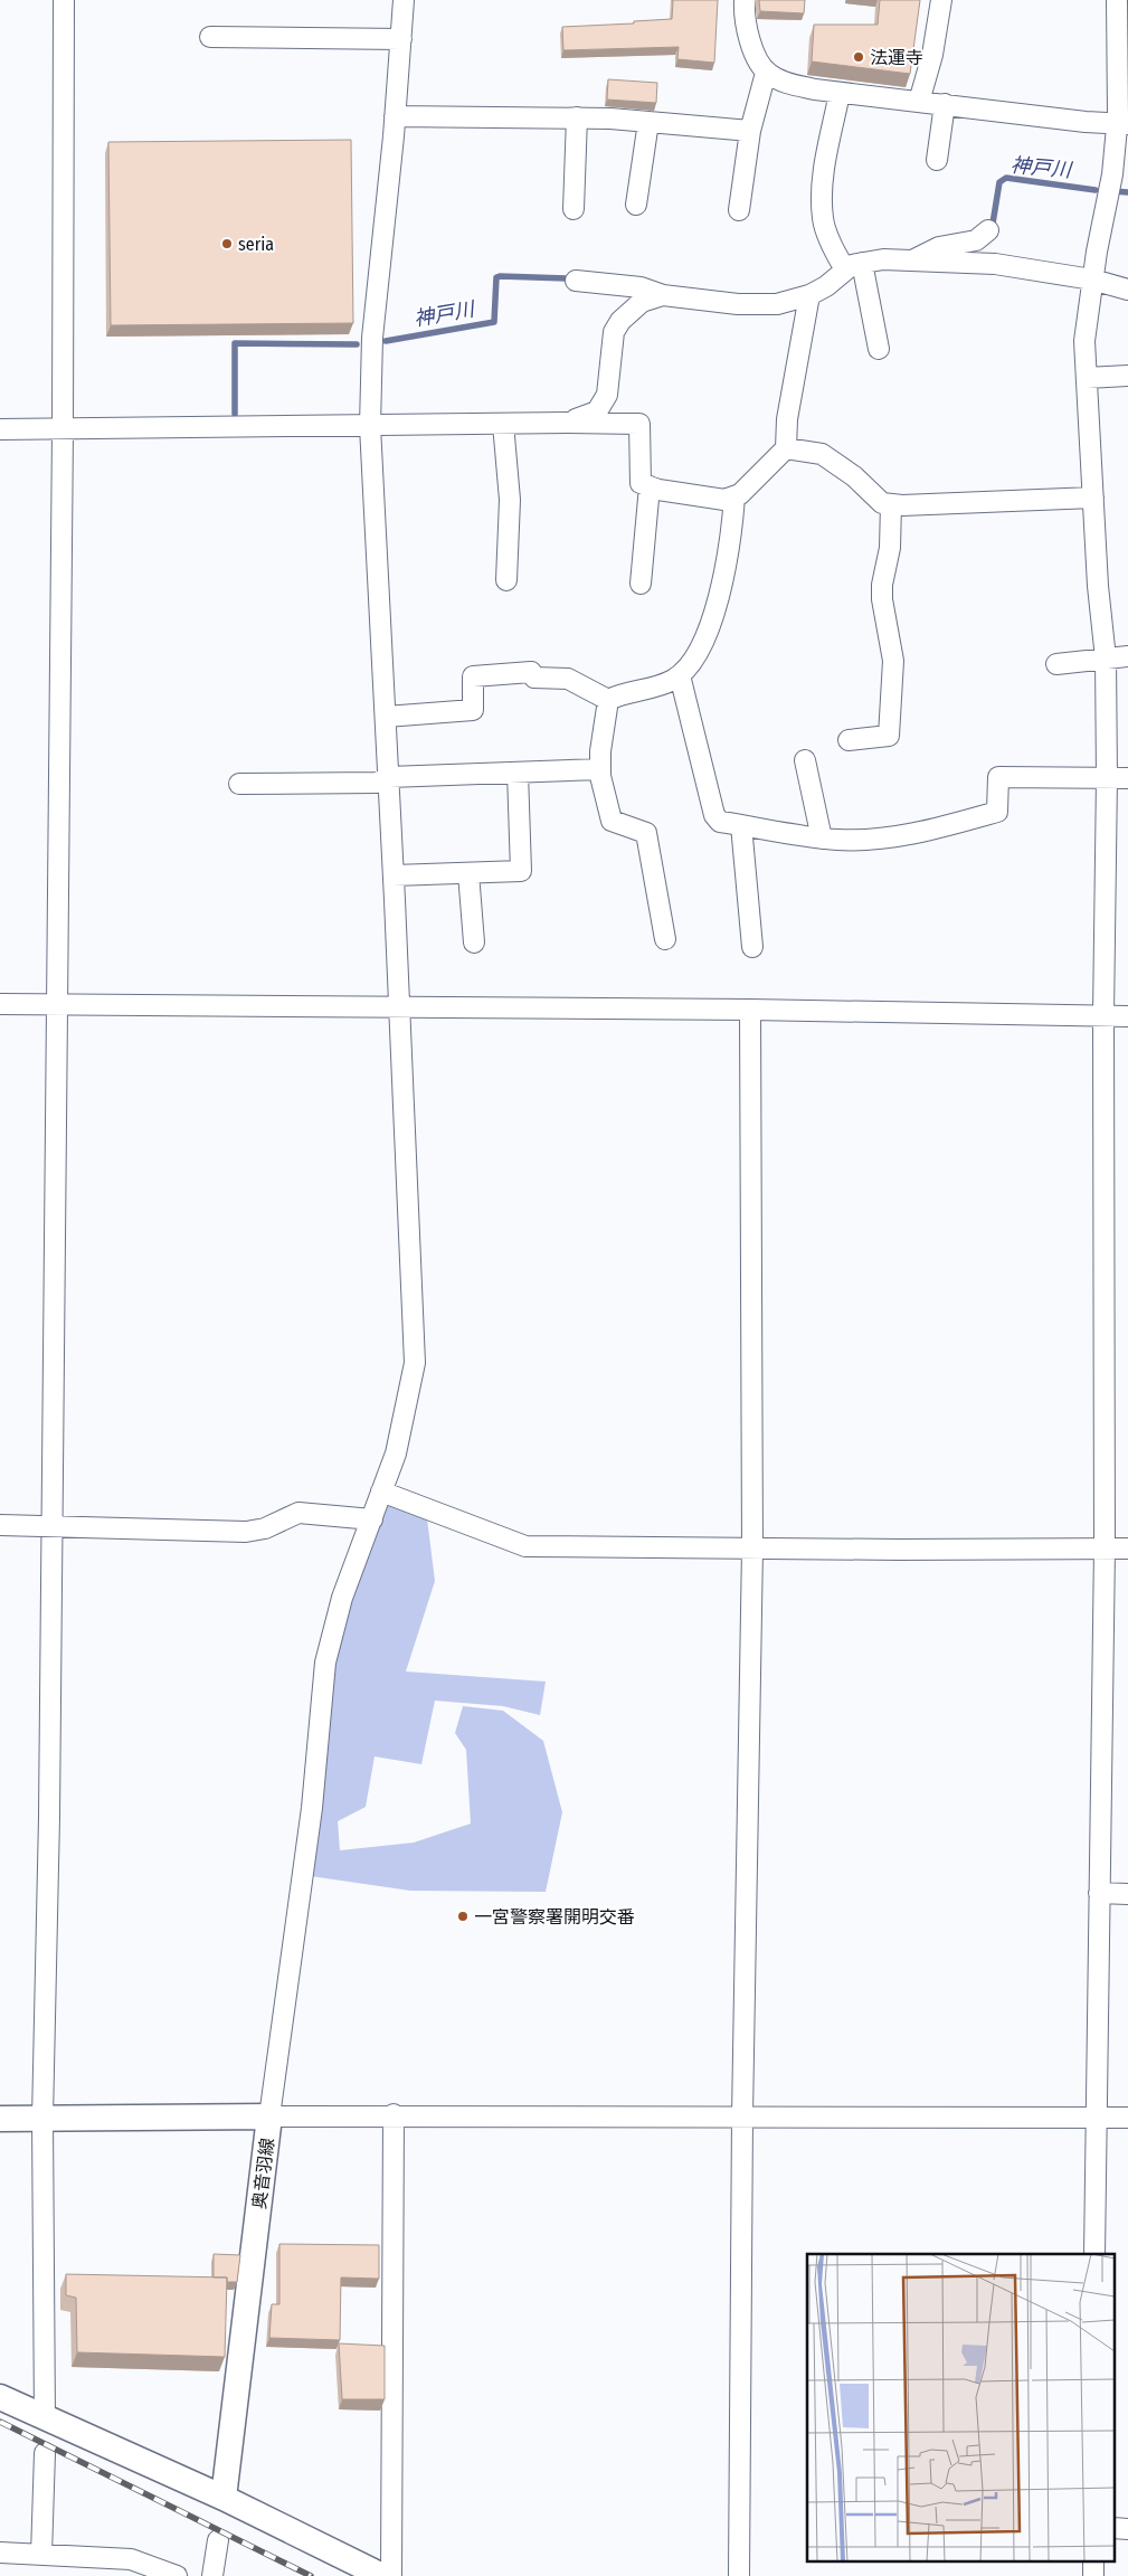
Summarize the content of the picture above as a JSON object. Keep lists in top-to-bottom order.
{
  "streets": {
    "main road": ["奥音羽線"]
  },
  "water": ["神戸川"],
  "places": ["法運寺", "seria", "一宮警察署開明交番"]
}
